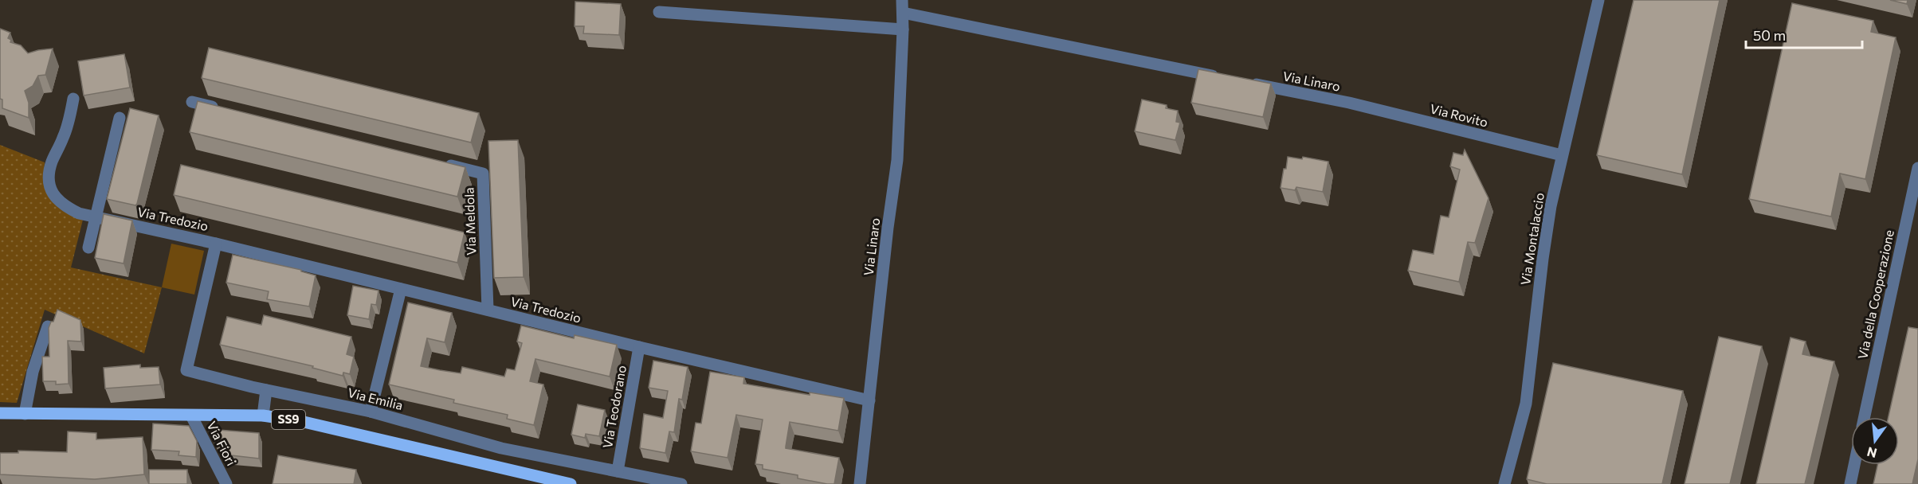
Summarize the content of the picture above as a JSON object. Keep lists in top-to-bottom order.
{
  "streets": {
    "main road": ["SS9"],
    "street": [
      "Via Linaro",
      "Via Rovito",
      "Via Tredozio",
      "Via Meldola",
      "Via Montalaccio",
      "Via della Cooperazione",
      "Via Emilia",
      "Via Teodorano",
      "Via Fiori"
    ]
  },
  "crossings": [
    ["Via Linaro", "Via Rovito"],
    ["Via Linaro", "Via Tredozio"],
    ["Via Rovito", "Via Montalaccio"],
    ["Via Tredozio", "Via Meldola"],
    ["Via Tredozio", "Via Emilia"],
    ["Via Tredozio", "Via Teodorano"],
    ["Via Emilia", "Via Teodorano"],
    ["SS9", "Via Fiori"]
  ],
  "scale_bar": "50 m",
  "north": "bottom"
}
